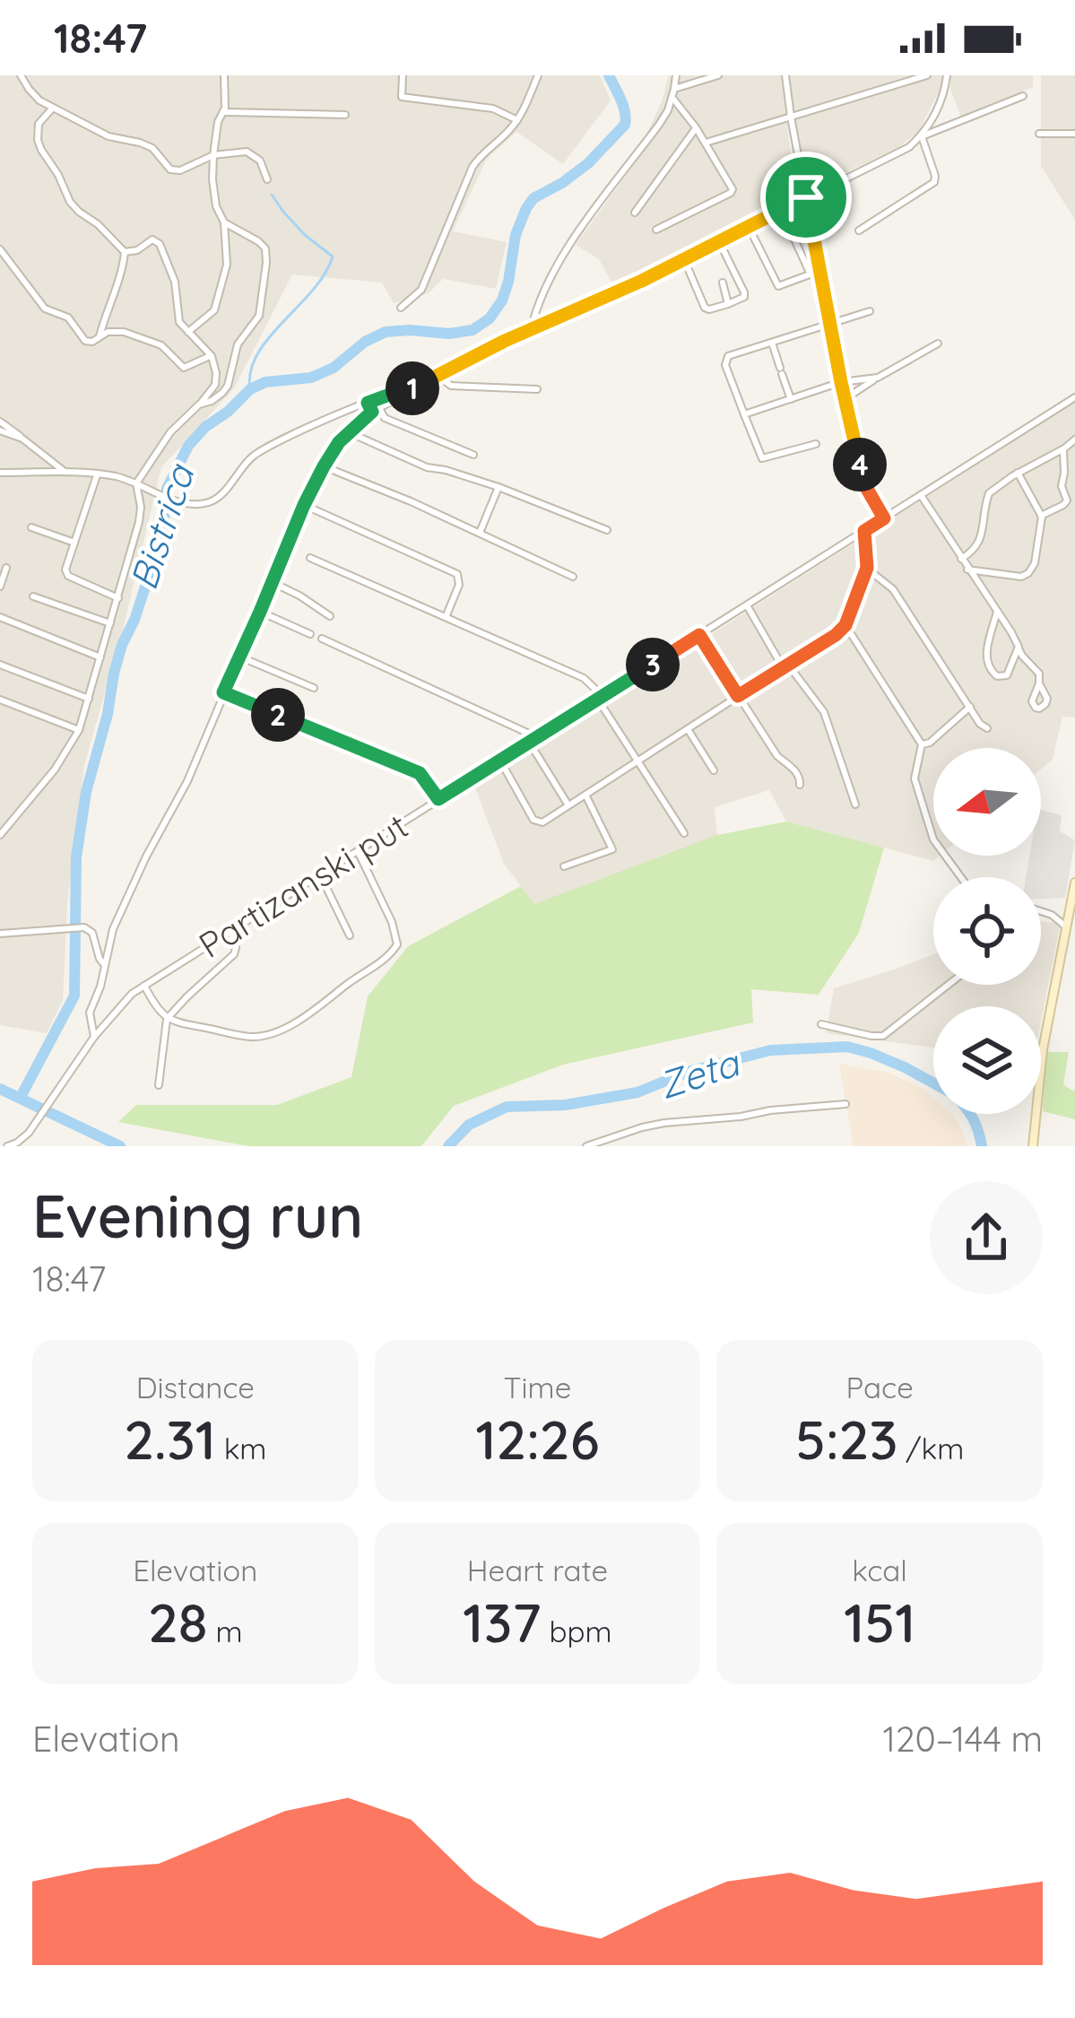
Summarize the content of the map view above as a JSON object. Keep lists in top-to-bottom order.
{
  "streets": {
    "street": ["Partizanski put"]
  },
  "water": ["Bistrica", "Zeta"],
  "north": "left",
  "page": {
    "status": "18:47",
    "pins": [
      "1",
      "4",
      "3",
      "2"
    ],
    "heading": ["Evening run", "18:47"],
    "stats": [
      ["Distance", "2.31 km"],
      ["Time", "12:26"],
      ["Pace", "5:23 /km"],
      ["Elevation", "28 m"],
      ["Heart rate", "137 bpm"],
      ["kcal", "151"]
    ],
    "chart": ["Elevation", "120–144 m"]
  }
}
